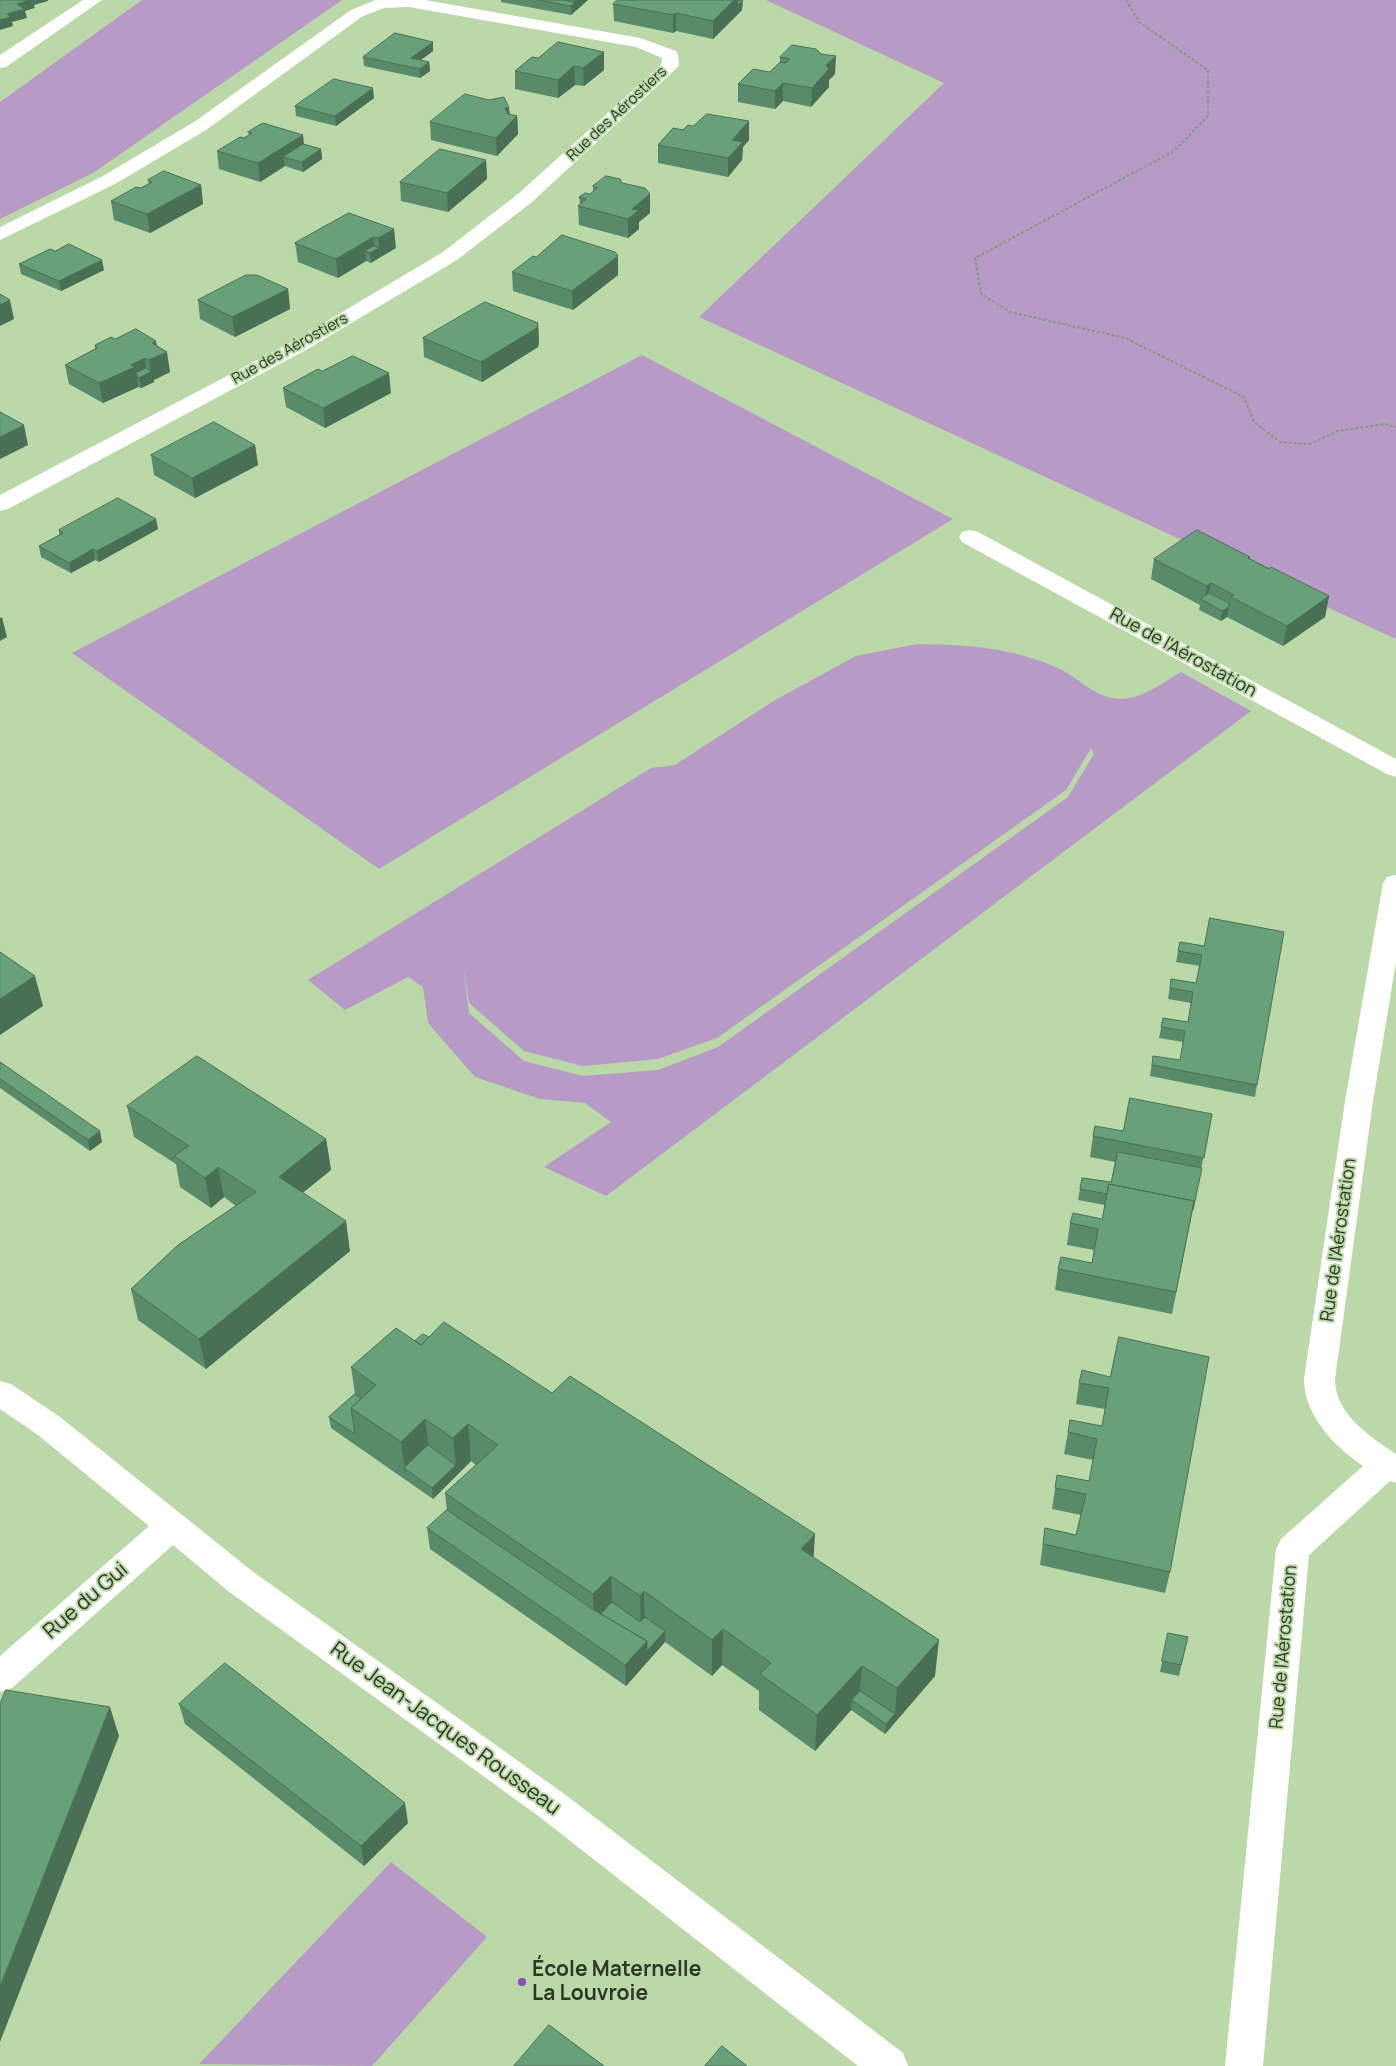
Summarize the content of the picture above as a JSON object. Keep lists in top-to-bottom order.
{
  "streets": {
    "street": [
      "Rue des Aérostiers",
      "Rue de l'Aérostation",
      "Rue du Gui",
      "Rue Jean-Jacques Rousseau"
    ]
  },
  "crossings": [
    ["Rue du Gui", "Rue Jean-Jacques Rousseau"]
  ],
  "places": ["École Maternelle La Louvroie"]
}
